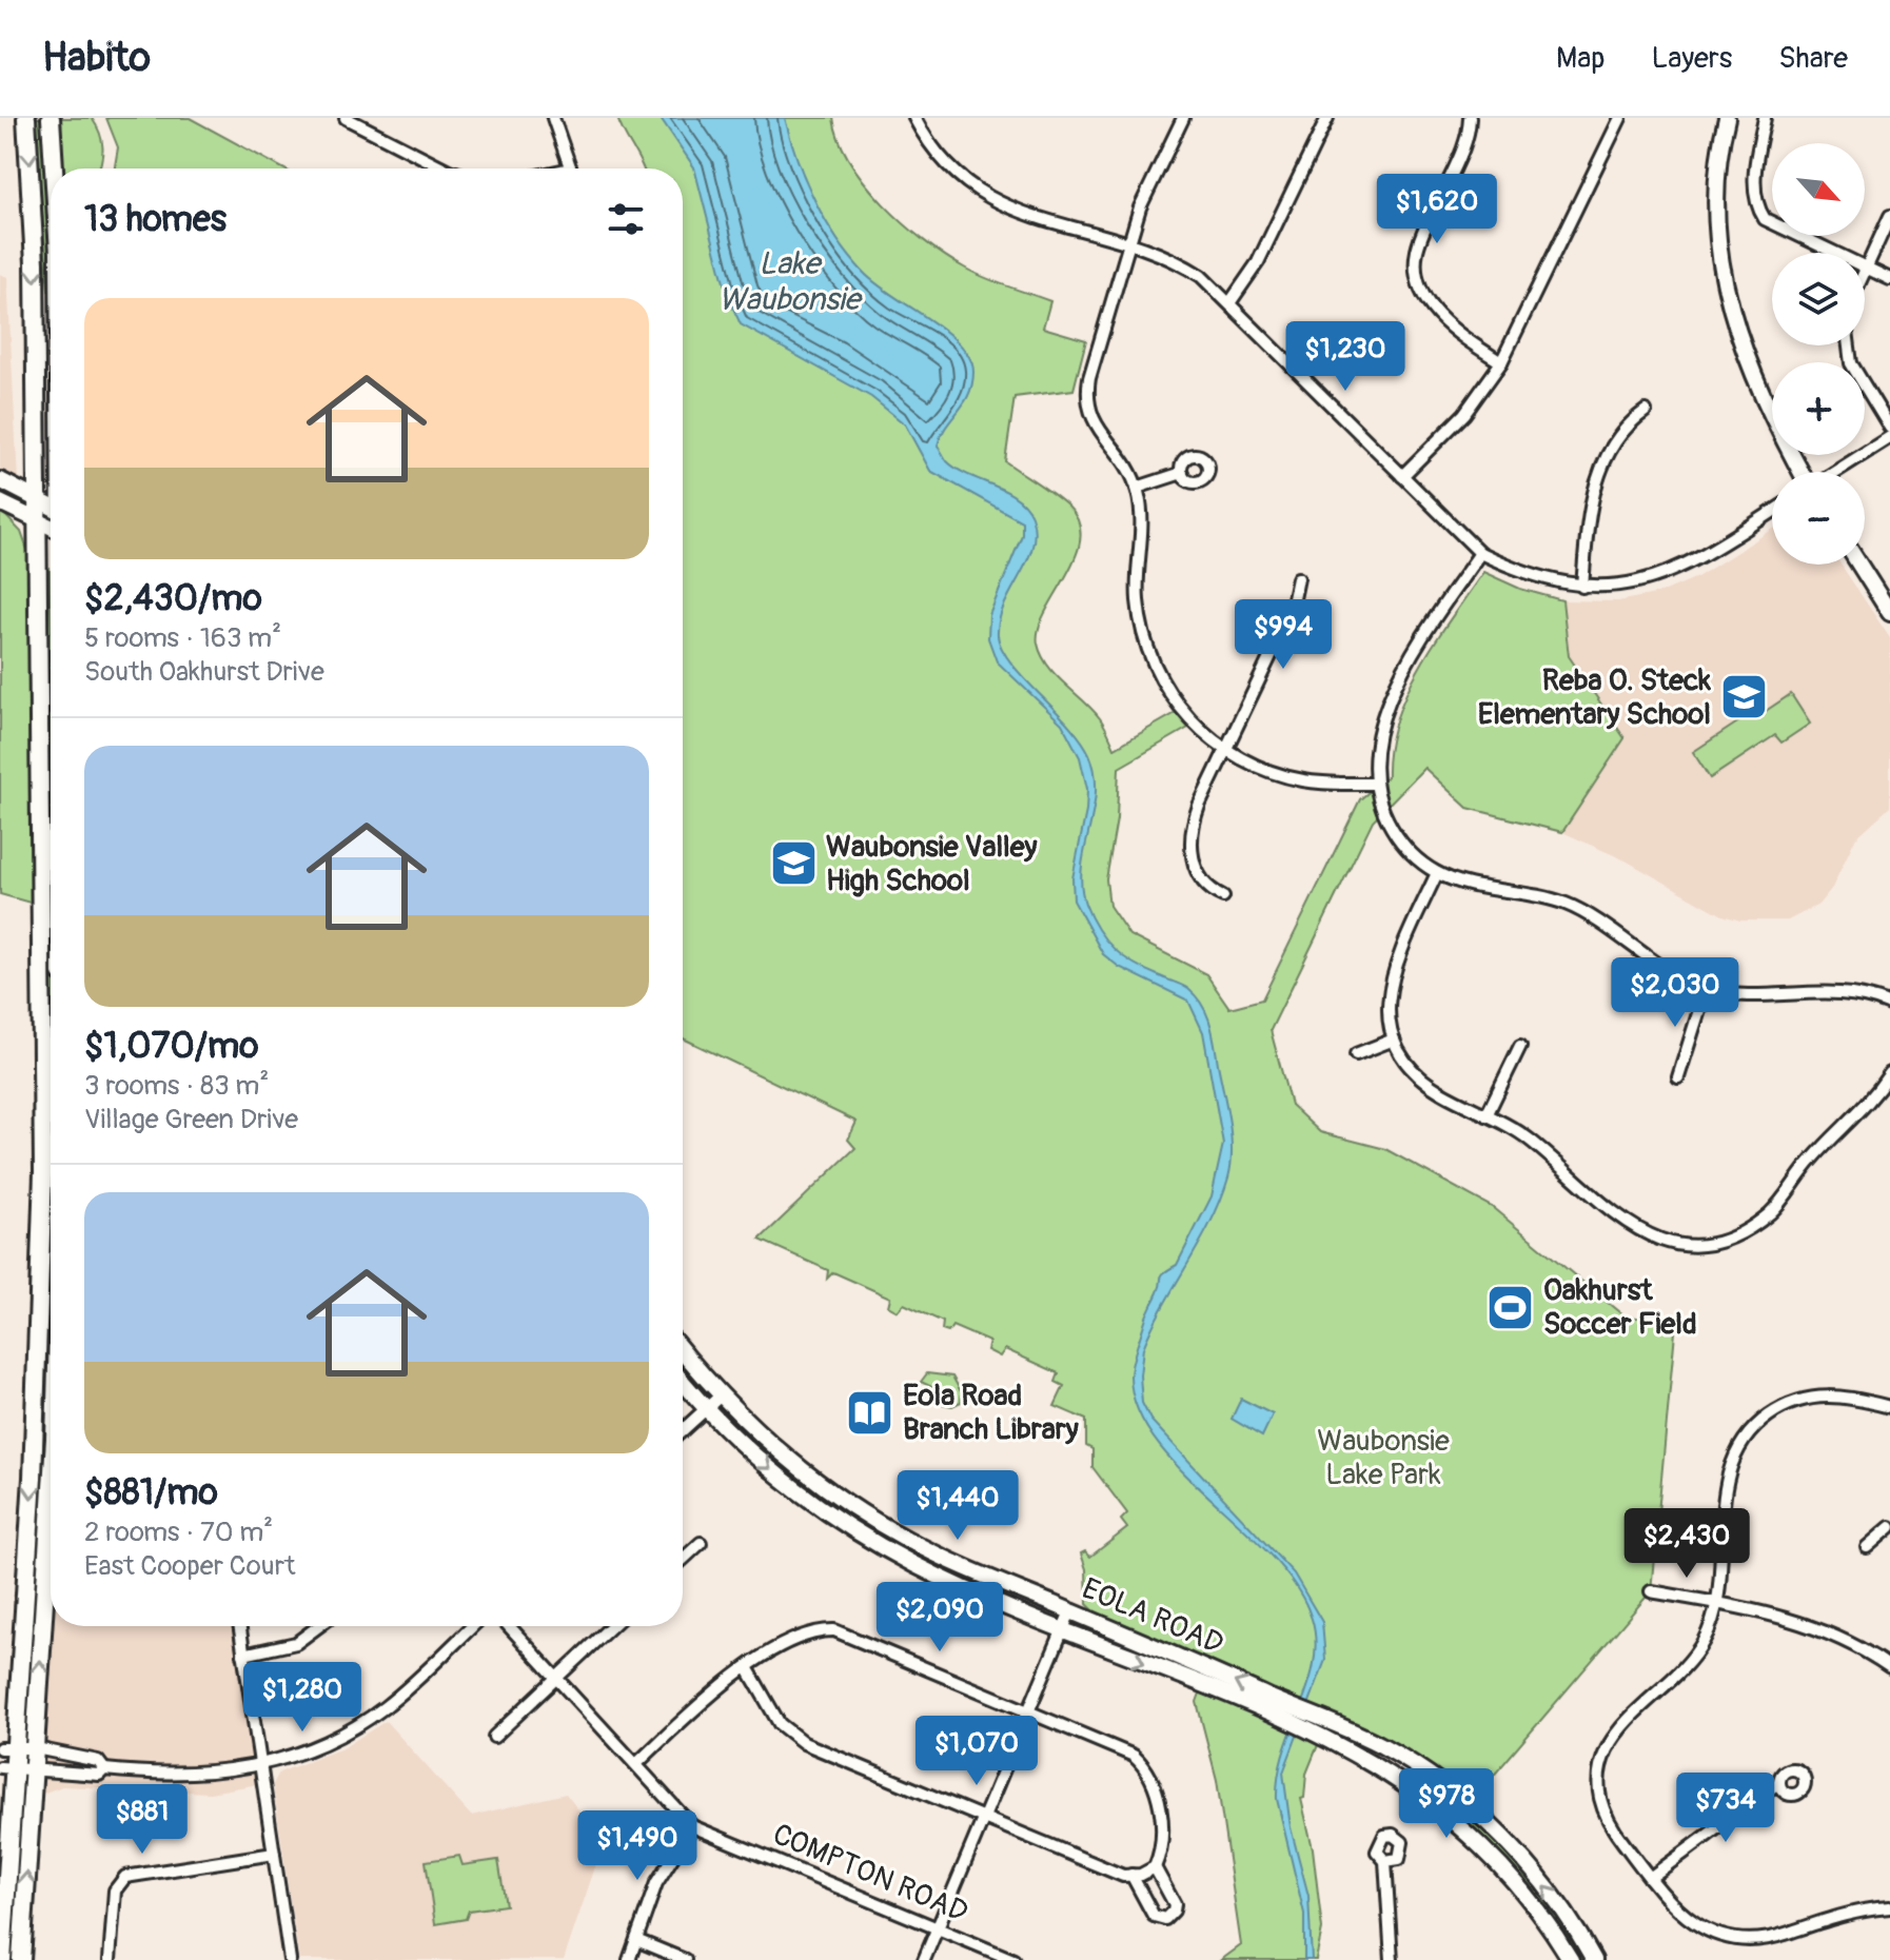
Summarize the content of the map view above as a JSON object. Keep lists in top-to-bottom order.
{
  "streets": {
    "main road": ["EOLA ROAD"],
    "street": ["COMPTON ROAD"]
  },
  "water": ["Lake Waubonsie"],
  "parks": ["Waubonsie Lake Park"],
  "places": {
    "school or university": ["Reba O. Steck Elementary School", "Waubonsie Valley High School"],
    "sports": ["Oakhurst Soccer Field"],
    "library": ["Eola Road Branch Library"]
  },
  "north": "bottom right",
  "page": {
    "header": "Habito",
    "nav": ["Map", "Layers", "Share"],
    "map_buttons": ["+", "−"],
    "heading": "13 homes",
    "price": [
      "$1,620",
      "$1,230",
      "$994",
      "$2,030",
      "$1,440",
      "$2,430",
      "$2,090",
      "$1,280",
      "$1,070",
      "$978",
      "$734",
      "$881",
      "$1,490"
    ],
    "list": [
      {
        "name": "$2,430/mo",
        "note": "5 rooms · 163 m² · South Oakhurst Drive"
      },
      {
        "name": "$1,070/mo",
        "note": "3 rooms · 83 m² · Village Green Drive"
      },
      {
        "name": "$881/mo",
        "note": "2 rooms · 70 m² · East Cooper Court"
      }
    ]
  }
}
